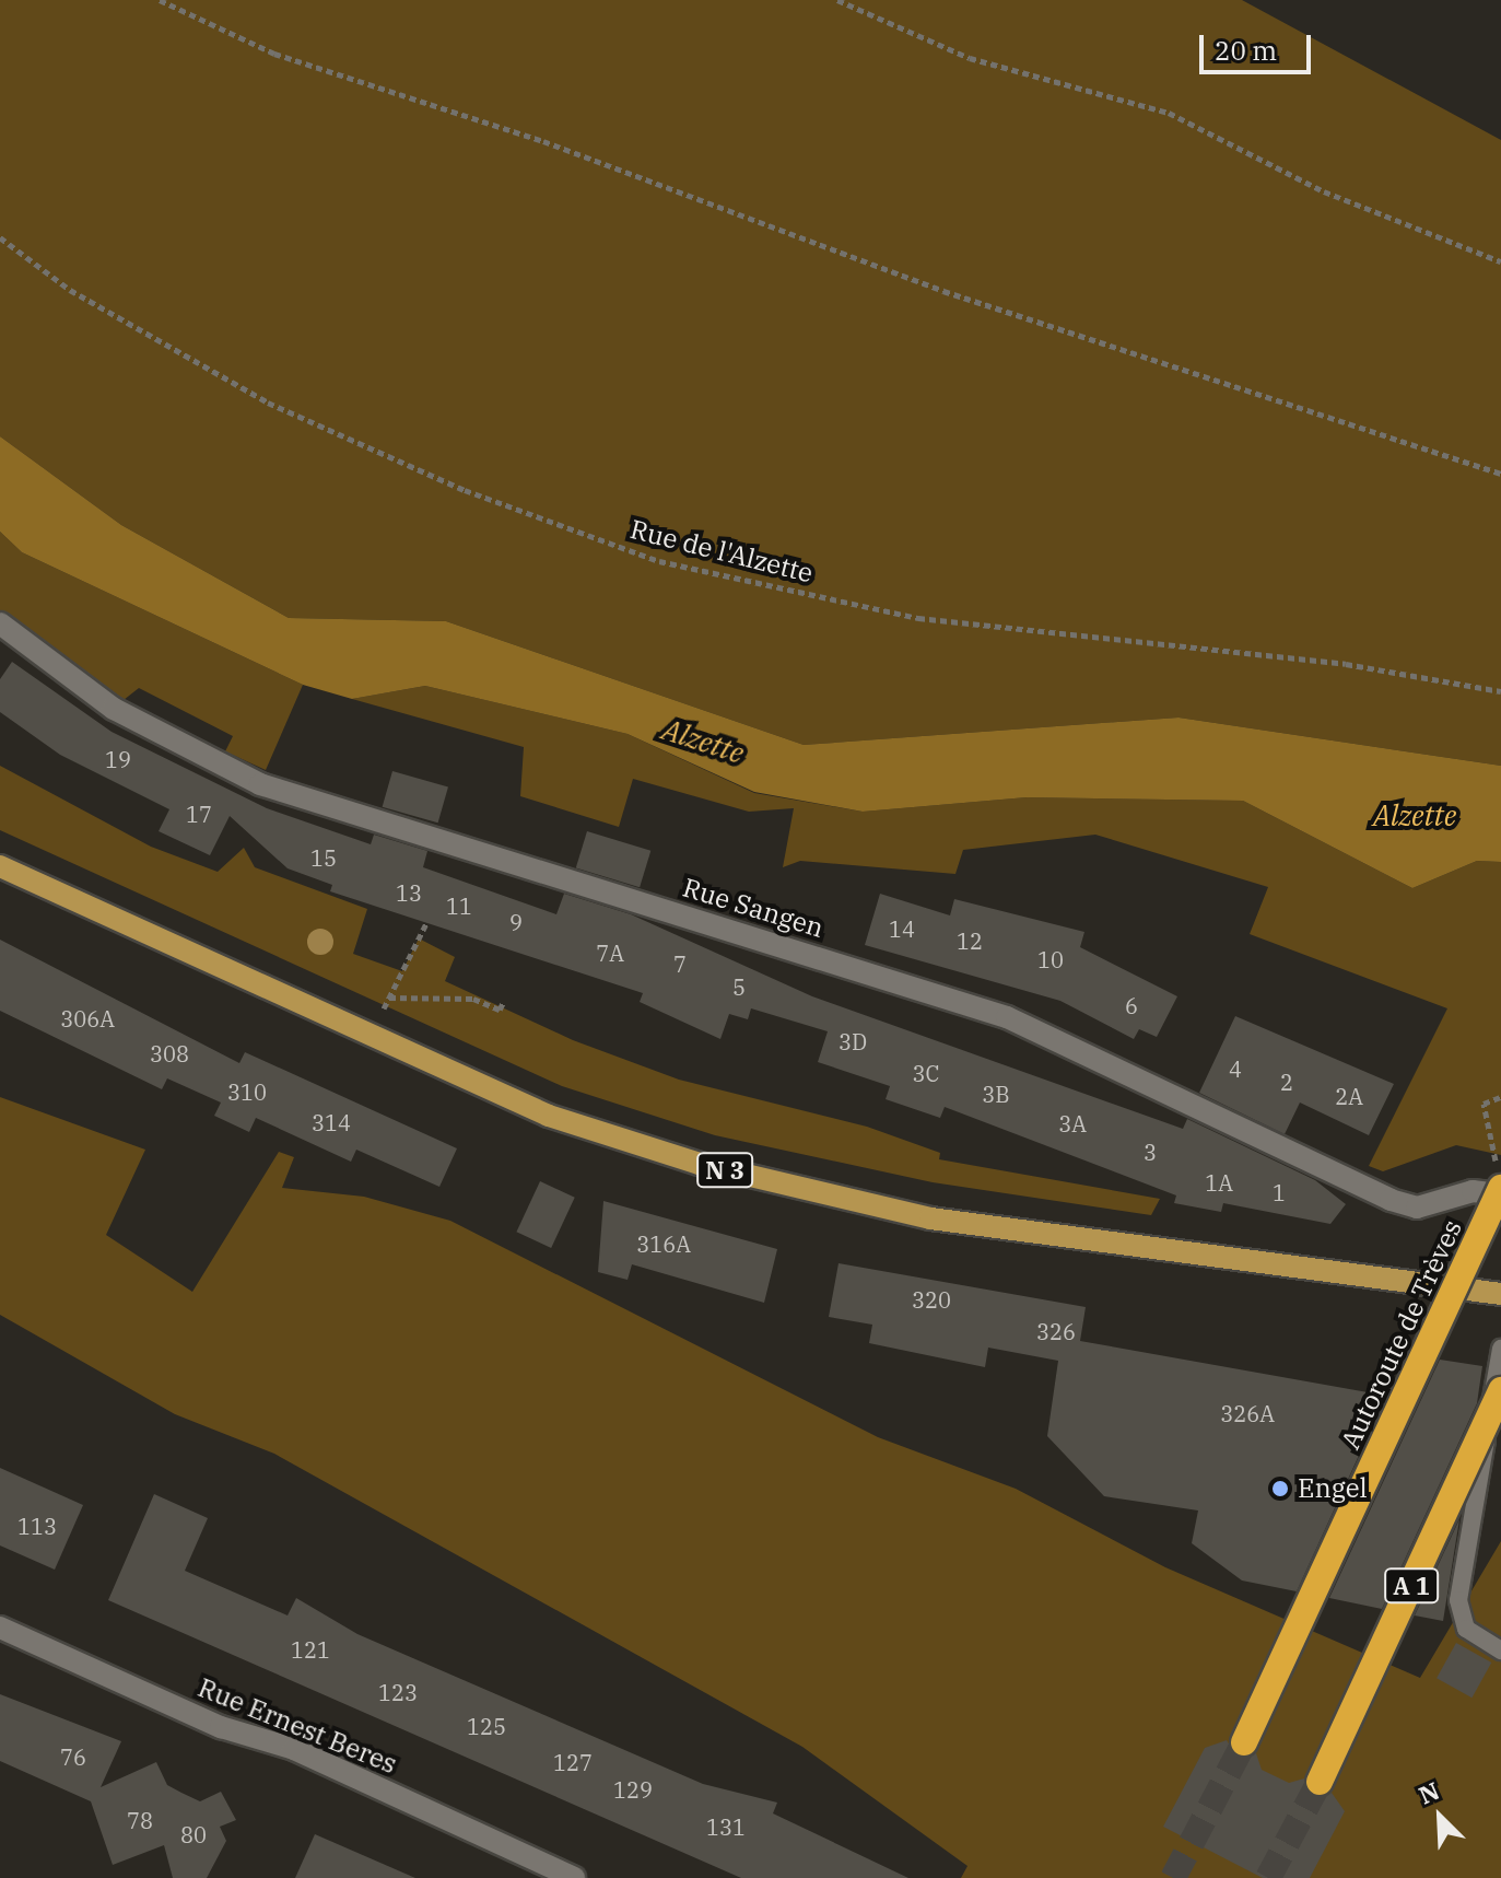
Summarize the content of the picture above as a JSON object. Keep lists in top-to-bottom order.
{
  "streets": {
    "highway": ["Autoroute de Trèves", "A 1"],
    "main road": ["N 3"],
    "street": ["Rue Sangen", "Rue Ernest Beres"],
    "path": ["Rue de l'Alzette"]
  },
  "crossings": [
    ["Rue Sangen", "Autoroute de Trèves"]
  ],
  "water": ["Alzette"],
  "places": ["Engel"],
  "house_numbers": [
    "19",
    "17",
    "15",
    "13",
    "11",
    "9",
    "14",
    "12",
    "7A",
    "10",
    "7",
    "5",
    "6",
    "306A",
    "3D",
    "308",
    "4",
    "3C",
    "2",
    "310",
    "3B",
    "2A",
    "314",
    "3A",
    "3",
    "1A",
    "1",
    "316A",
    "320",
    "326",
    "326A",
    "113",
    "121",
    "123",
    "125",
    "76",
    "127",
    "129",
    "78",
    "131",
    "80"
  ],
  "scale_bar": "20 m",
  "north": "top left"
}
